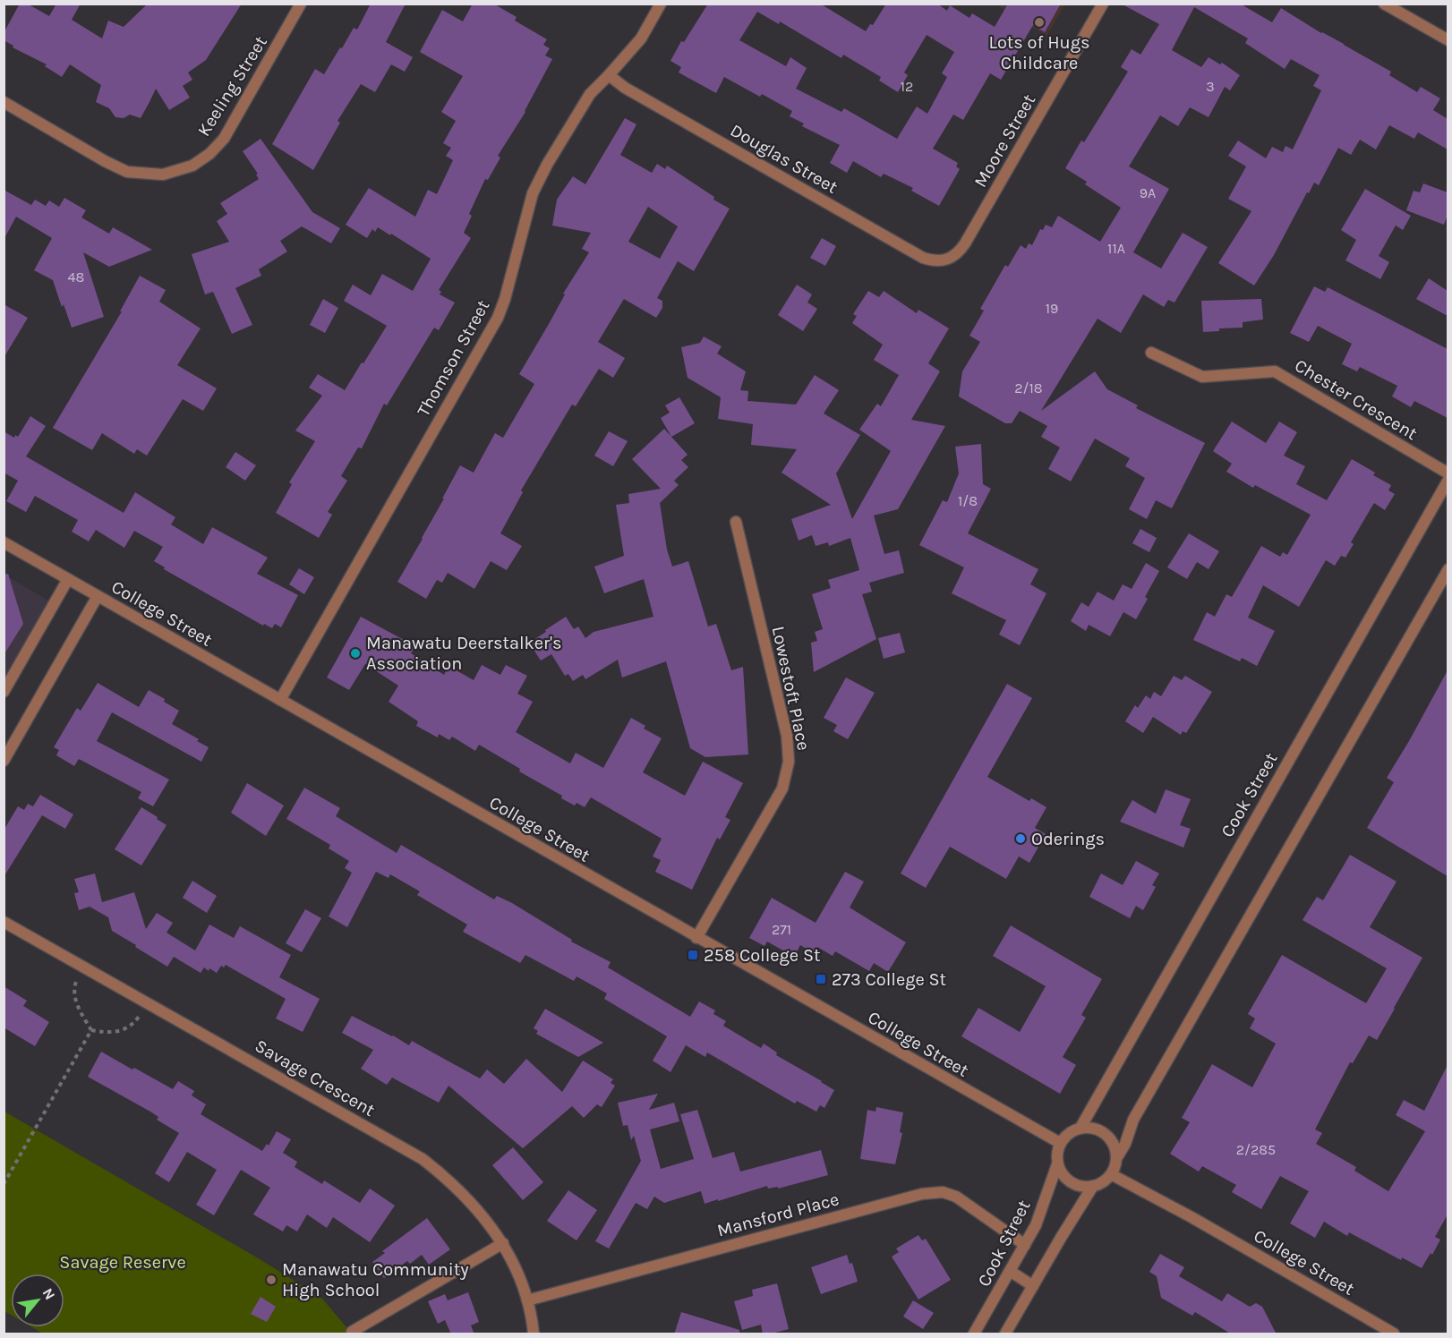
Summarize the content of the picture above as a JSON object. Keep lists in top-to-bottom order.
{
  "streets": {
    "street": [
      "Keeling Street",
      "Moore Street",
      "Douglas Street",
      "Thomson Street",
      "Chester Crescent",
      "College Street",
      "Lowestoft Place",
      "Cook Street",
      "Savage Crescent",
      "Mansford Place"
    ]
  },
  "crossings": [
    ["Moore Street", "Douglas Street"],
    ["Douglas Street", "Thomson Street"],
    ["Thomson Street", "College Street"],
    ["College Street", "Lowestoft Place"],
    ["College Street", "Cook Street"],
    ["Cook Street", "Mansford Place"],
    ["Savage Crescent", "Mansford Place"]
  ],
  "parks": ["Savage Reserve"],
  "places": {
    "other": [
      "Lots of Hugs Childcare",
      "Manawatu Deerstalker's Association",
      "Oderings",
      "Manawatu Community High School"
    ],
    "transit": ["258 College St", "273 College St"]
  },
  "house_numbers": [
    "12",
    "3",
    "9A",
    "11A",
    "48",
    "19",
    "2/18",
    "1/8",
    "271",
    "2/285"
  ],
  "north": "top right"
}
